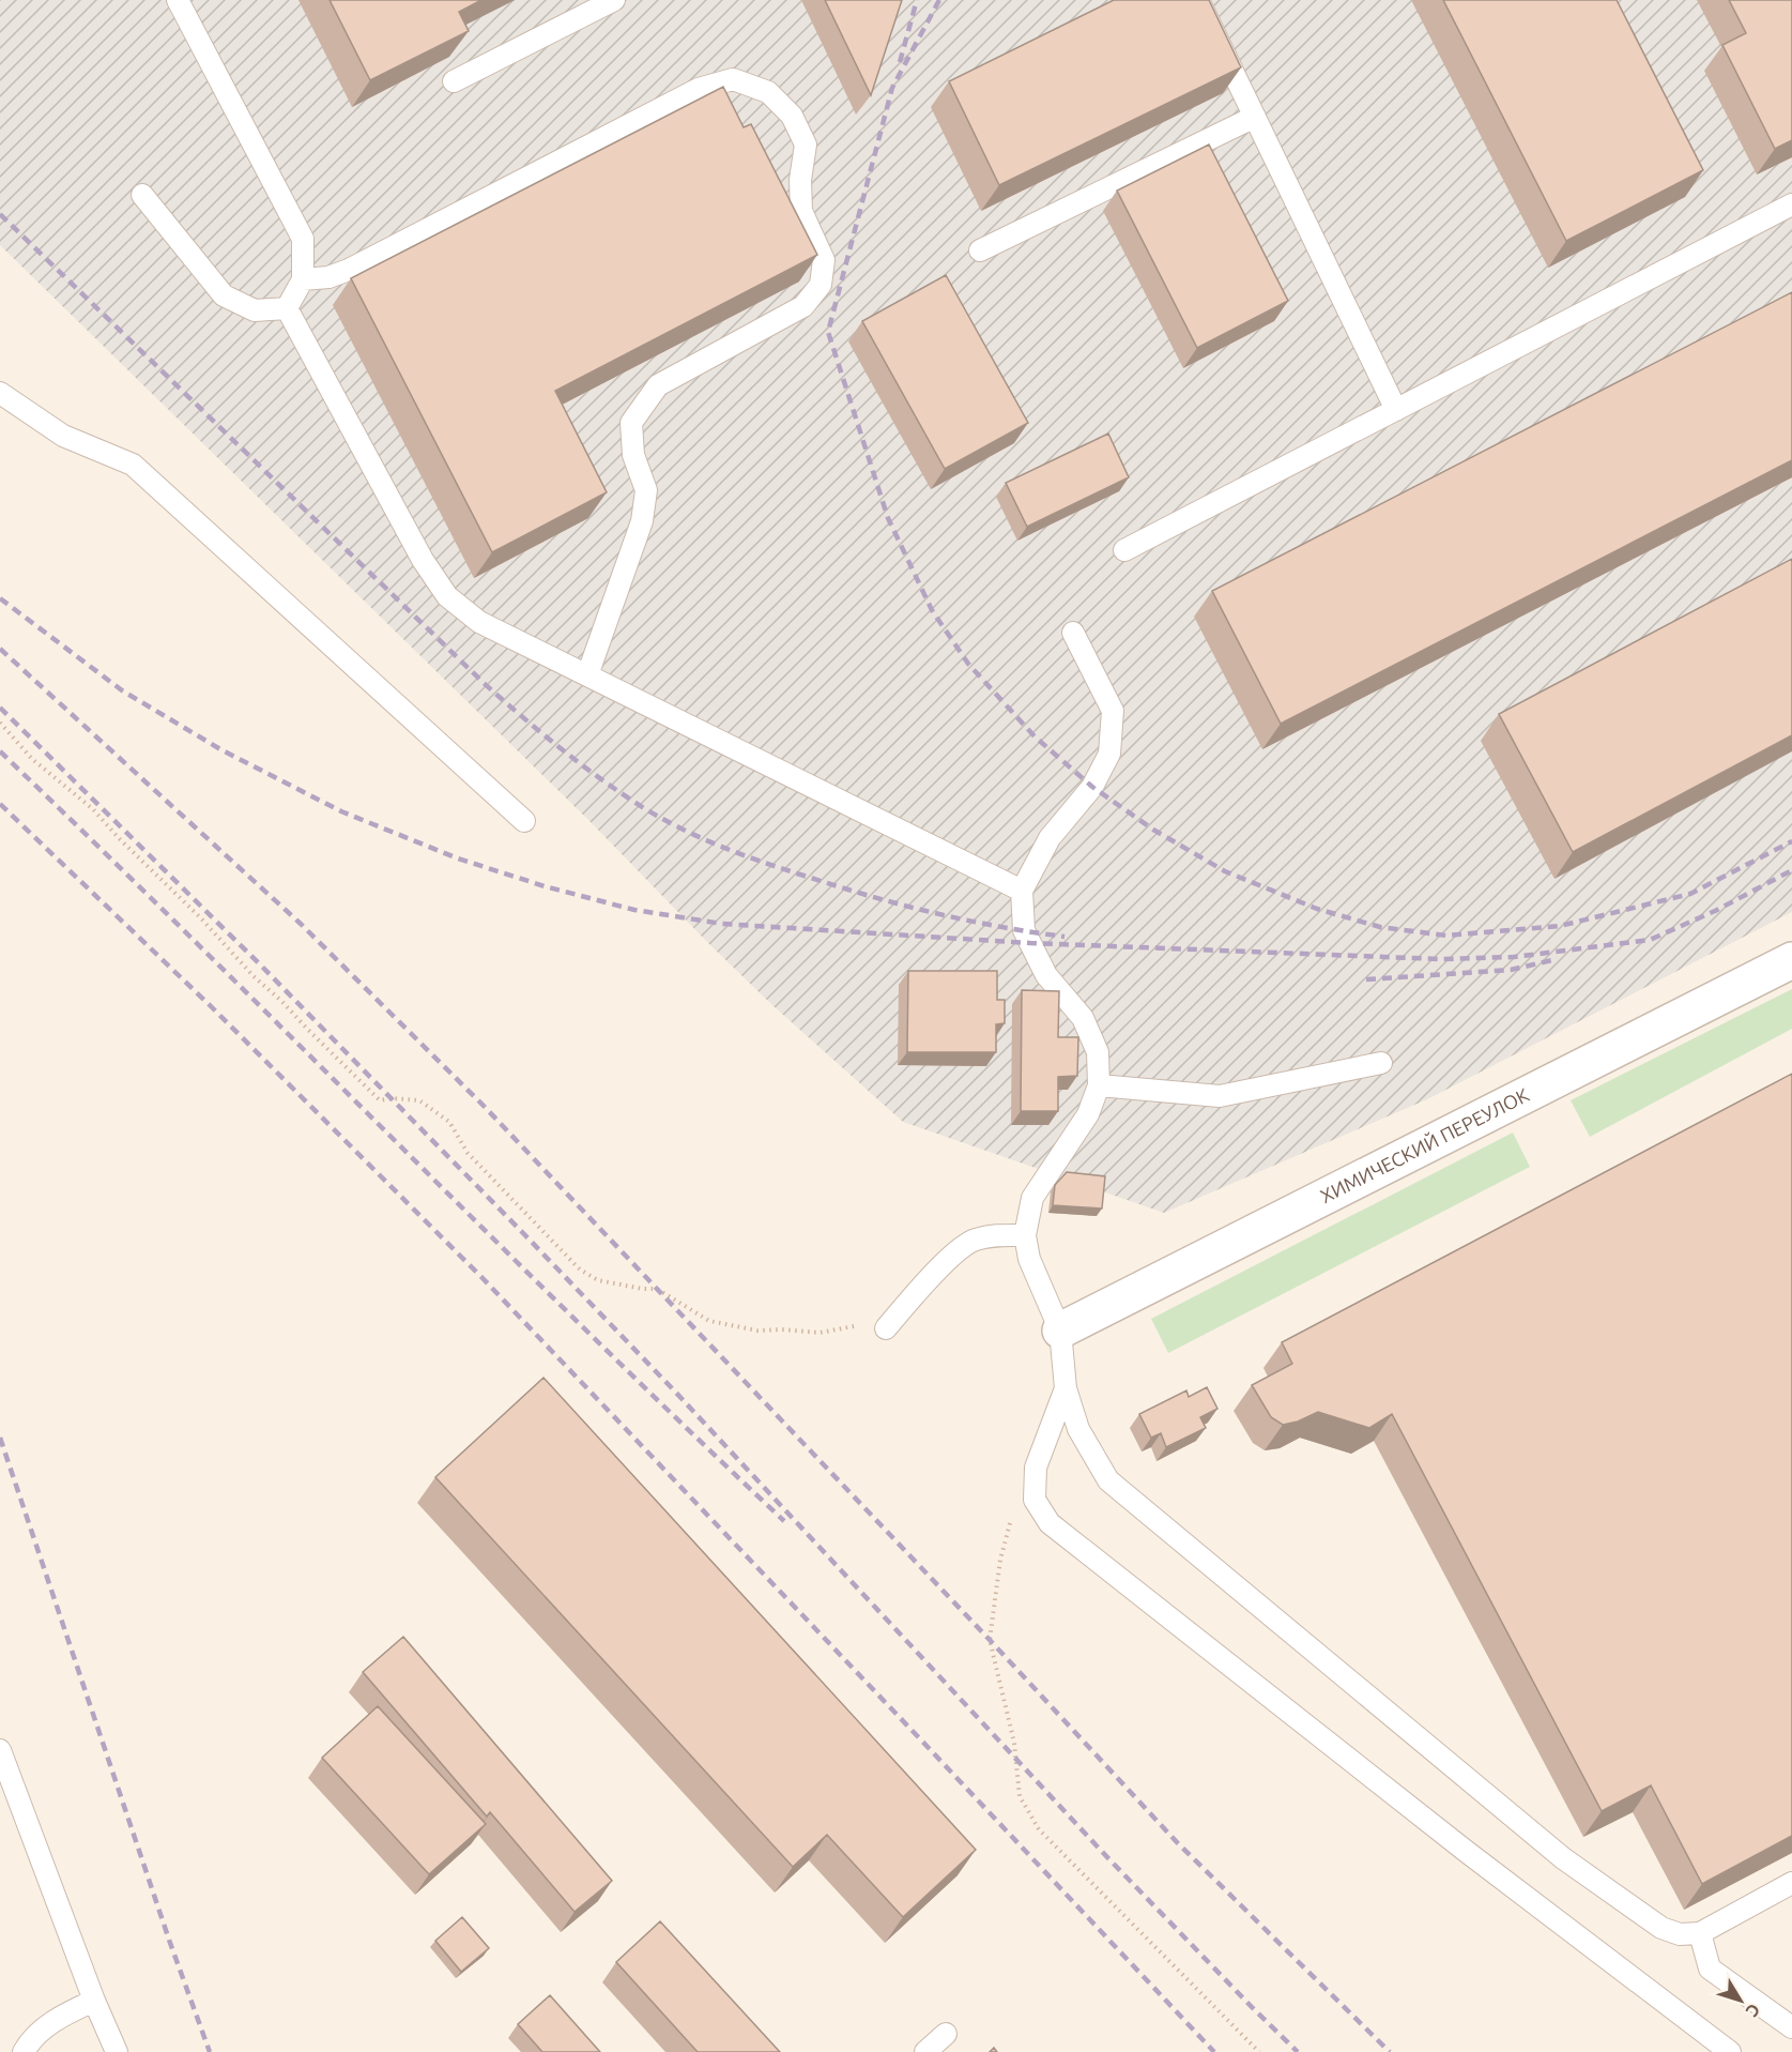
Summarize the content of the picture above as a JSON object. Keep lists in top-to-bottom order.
{
  "streets": {
    "street": ["ХИМИЧЕСКИЙ ПЕРЕУЛОК"]
  },
  "north": "bottom right"
}
